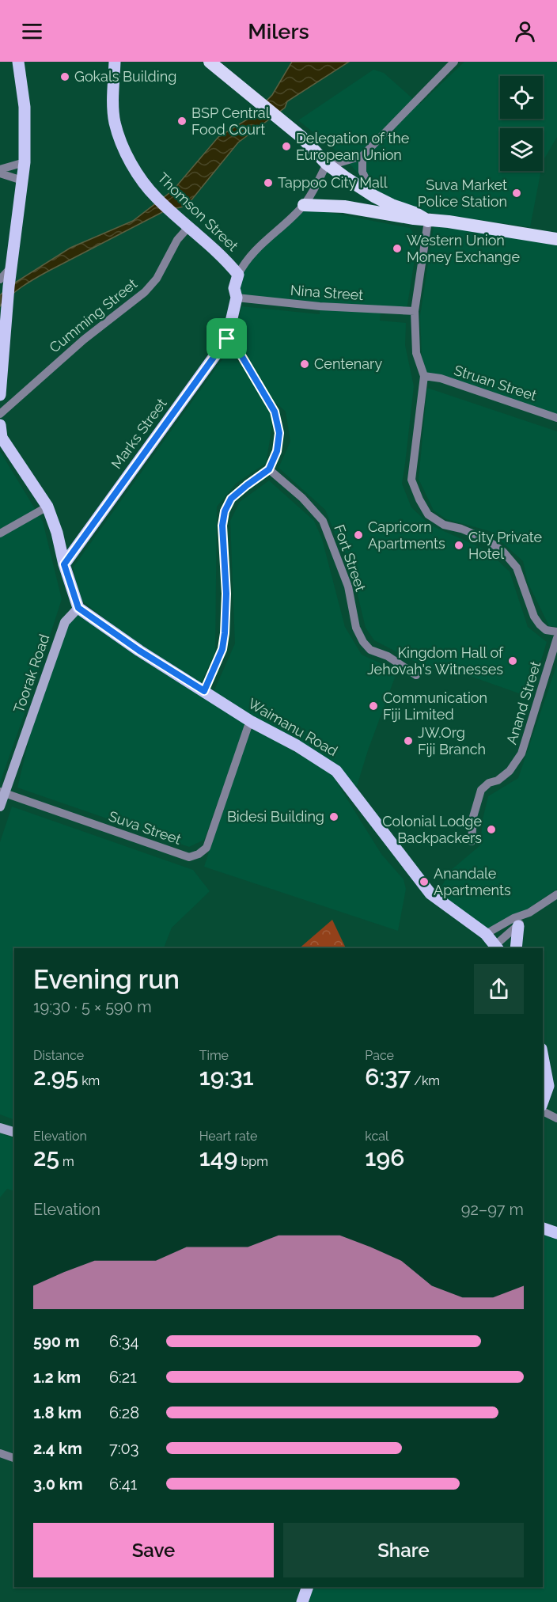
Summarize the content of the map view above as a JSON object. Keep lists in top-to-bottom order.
{
  "streets": {
    "main road": [
      "Thomson Street",
      "Marks Street",
      "Toorak Road",
      "Waimanu Road"
    ],
    "street": [
      "Nina Street",
      "Cumming Street",
      "Struan Street",
      "Fort Street",
      "Anand Street",
      "Suva Street"
    ]
  },
  "crossings": [
    ["Thomson Street", "Cumming Street"],
    ["Thomson Street", "Marks Street"],
    ["Nina Street", "Marks Street"],
    ["Toorak Road", "Waimanu Road"],
    ["Toorak Road", "Suva Street"],
    ["Waimanu Road", "Suva Street"]
  ],
  "places": [
    "Gokals Building",
    "BSP Central Food Court",
    "Delegation of the European Union",
    "Tappoo City Mall",
    "Suva Market Police Station",
    "Western Union Money Exchange",
    "Centenary",
    "Capricorn Apartments",
    "City Private Hotel",
    "Kingdom Hall of Jehovah's Witnesses",
    "Communication Fiji Limited",
    "JW.Org Fiji Branch",
    "Bidesi Building",
    "Colonial Lodge Backpackers",
    "Anandale Apartments"
  ],
  "page": {
    "header": "Milers",
    "heading": ["Evening run", "19:30 · 5 × 590 m"],
    "stats": [
      ["Distance", "2.95 km"],
      ["Time", "19:31"],
      ["Pace", "6:37 /km"],
      ["Elevation", "25 m"],
      ["Heart rate", "149 bpm"],
      ["kcal", "196"]
    ],
    "chart": ["Elevation", "92–97 m"],
    "list": [
      {
        "name": "590 m",
        "note": "6:34"
      },
      {
        "name": "1.2 km",
        "note": "6:21"
      },
      {
        "name": "1.8 km",
        "note": "6:28"
      },
      {
        "name": "2.4 km",
        "note": "7:03"
      },
      {
        "name": "3.0 km",
        "note": "6:41"
      }
    ],
    "buttons": ["Save", "Share"]
  }
}
